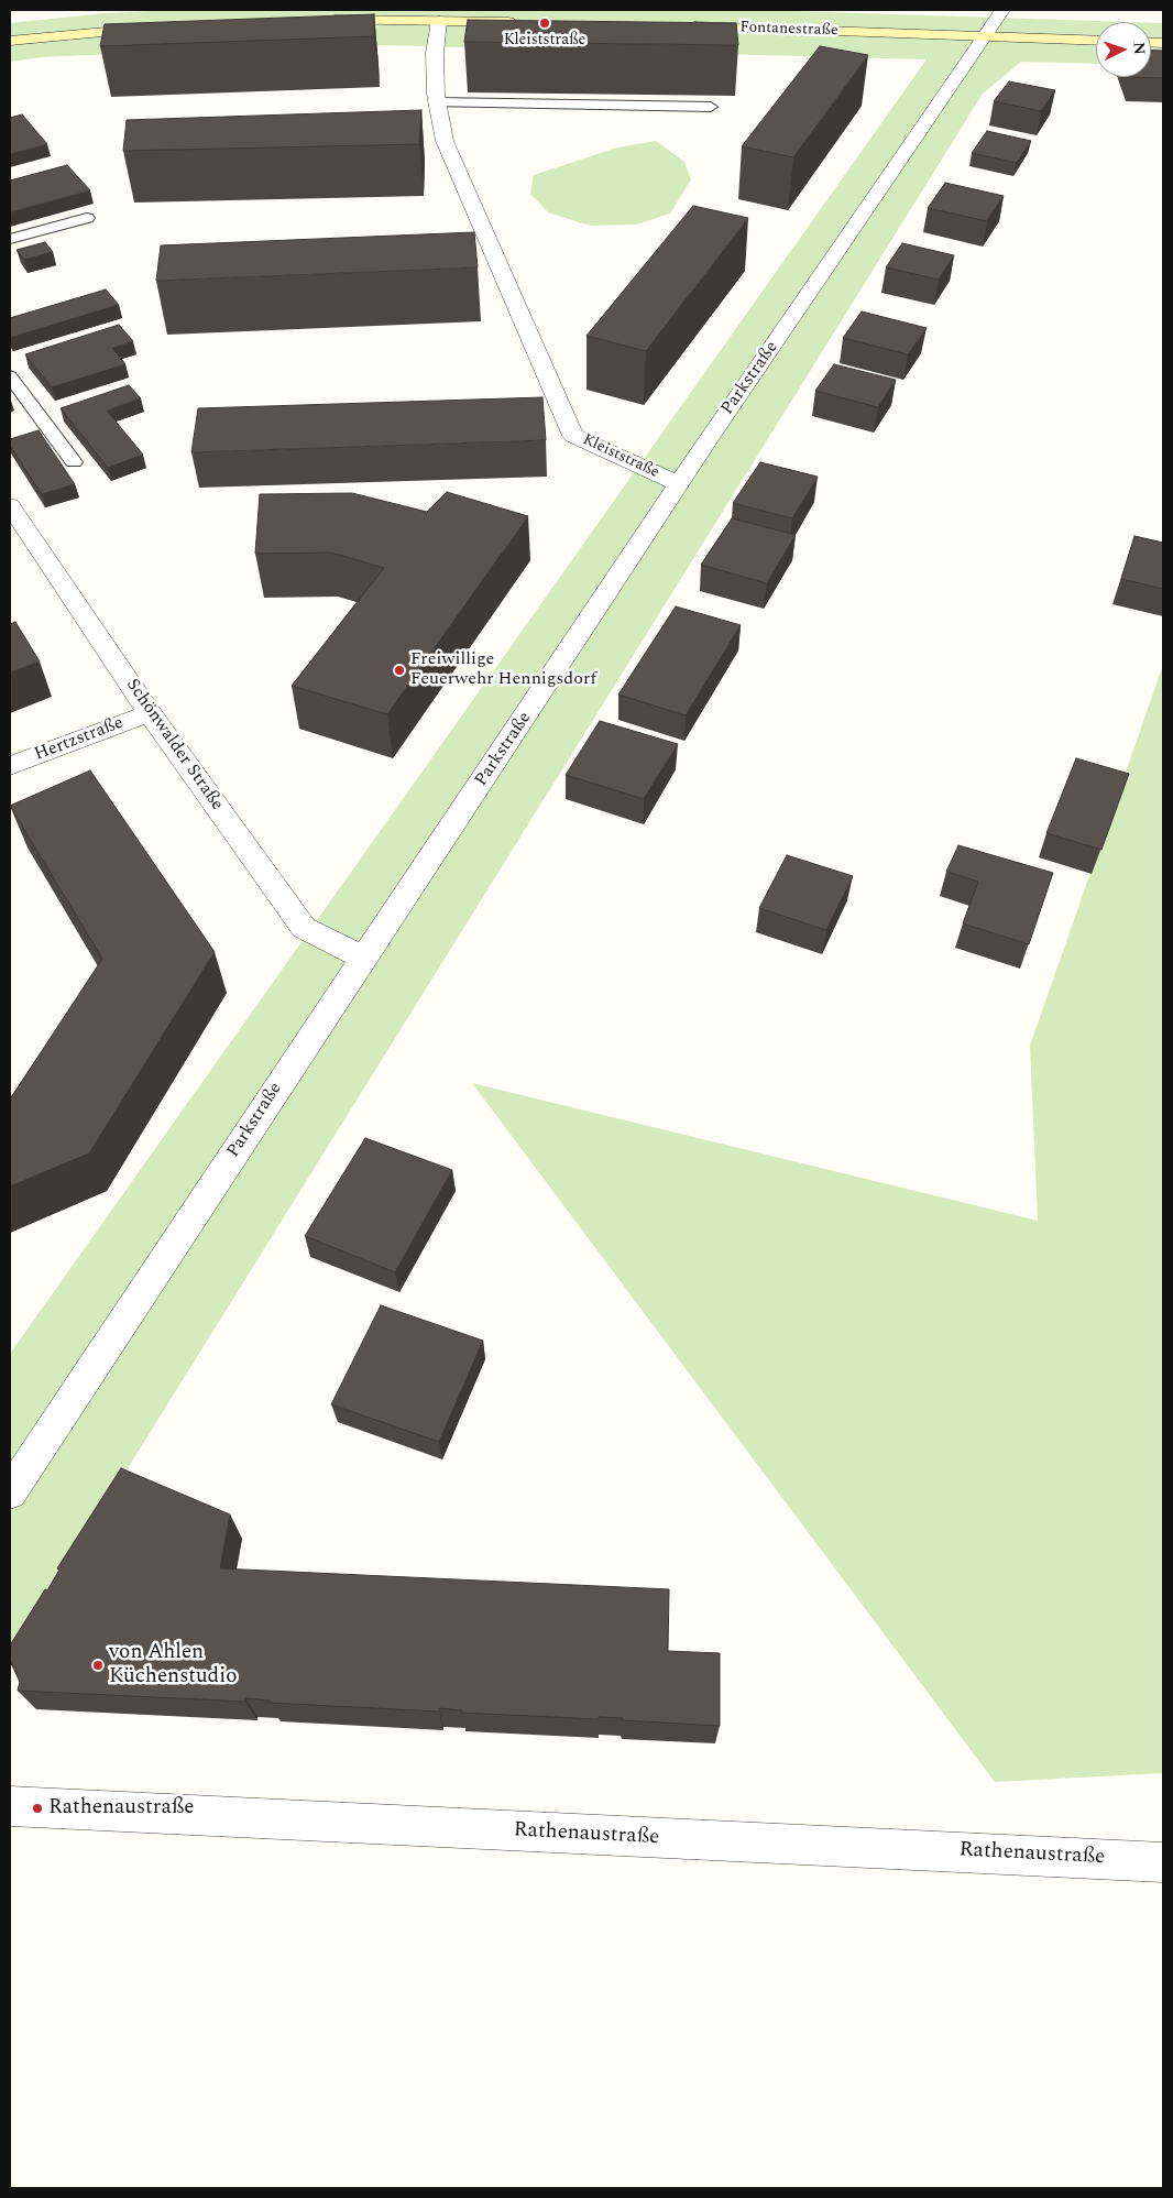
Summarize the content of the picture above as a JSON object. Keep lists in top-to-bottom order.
{
  "streets": {
    "street": [
      "Fontanestraße",
      "Parkstraße",
      "Kleiststraße",
      "Hertzstraße",
      "Schönwalder Straße",
      "Rathenaustraße"
    ]
  },
  "crossings": [
    ["Fontanestraße", "Parkstraße"],
    ["Parkstraße", "Kleiststraße"],
    ["Parkstraße", "Schönwalder Straße"],
    ["Hertzstraße", "Schönwalder Straße"]
  ],
  "places": [
    "Kleiststraße",
    "Freiwillige Feuerwehr Hennigsdorf",
    "von Ahlen Küchenstudio",
    "Rathenaustraße"
  ],
  "north": "right"
}
